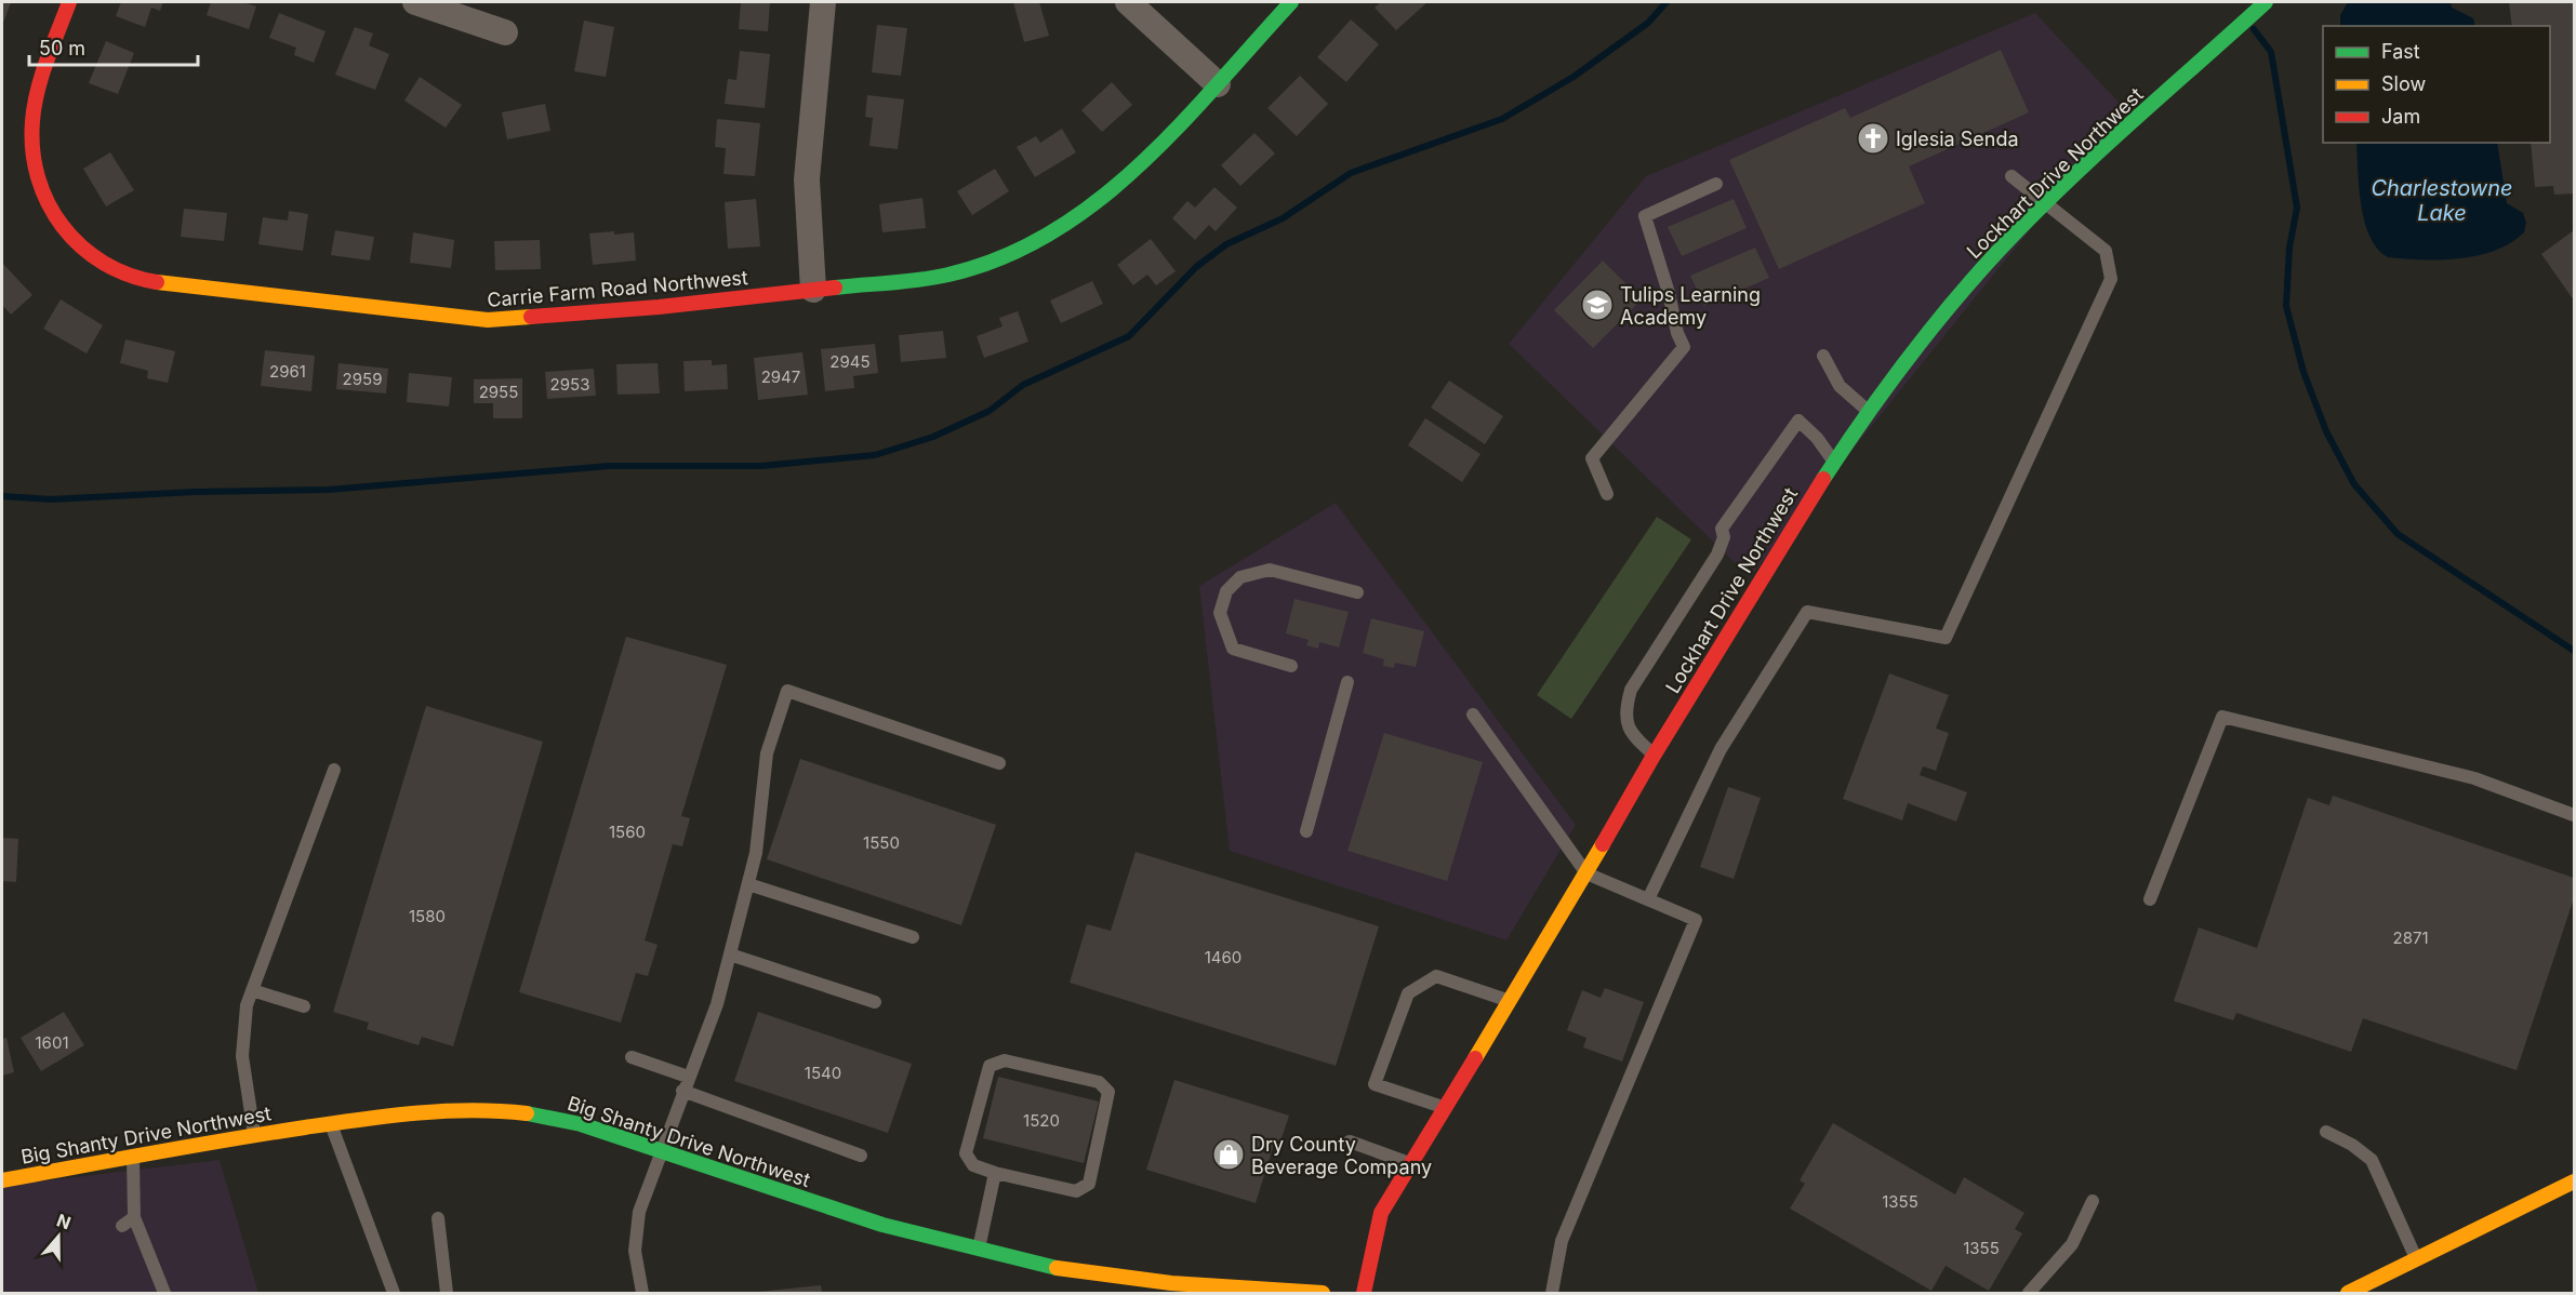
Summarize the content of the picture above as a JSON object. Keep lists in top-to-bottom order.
{
  "streets": {
    "street": ["Lockhart Drive Northwest", "Carrie Farm Road Northwest", "Big Shanty Drive Northwest"]
  },
  "water": ["Charlestowne Lake"],
  "places": {
    "church": ["Iglesia Senda"],
    "school or university": ["Tulips Learning Academy"],
    "shop": ["Dry County Beverage Company"]
  },
  "house_numbers": [
    "2945",
    "2961",
    "2947",
    "2959",
    "2953",
    "2955",
    "1560",
    "1550",
    "1580",
    "2871",
    "1460",
    "1601",
    "1540",
    "1520",
    "1355",
    "1355"
  ],
  "legend": ["Fast", "Slow", "Jam"],
  "scale_bar": "50 m",
  "north": "top"
}
